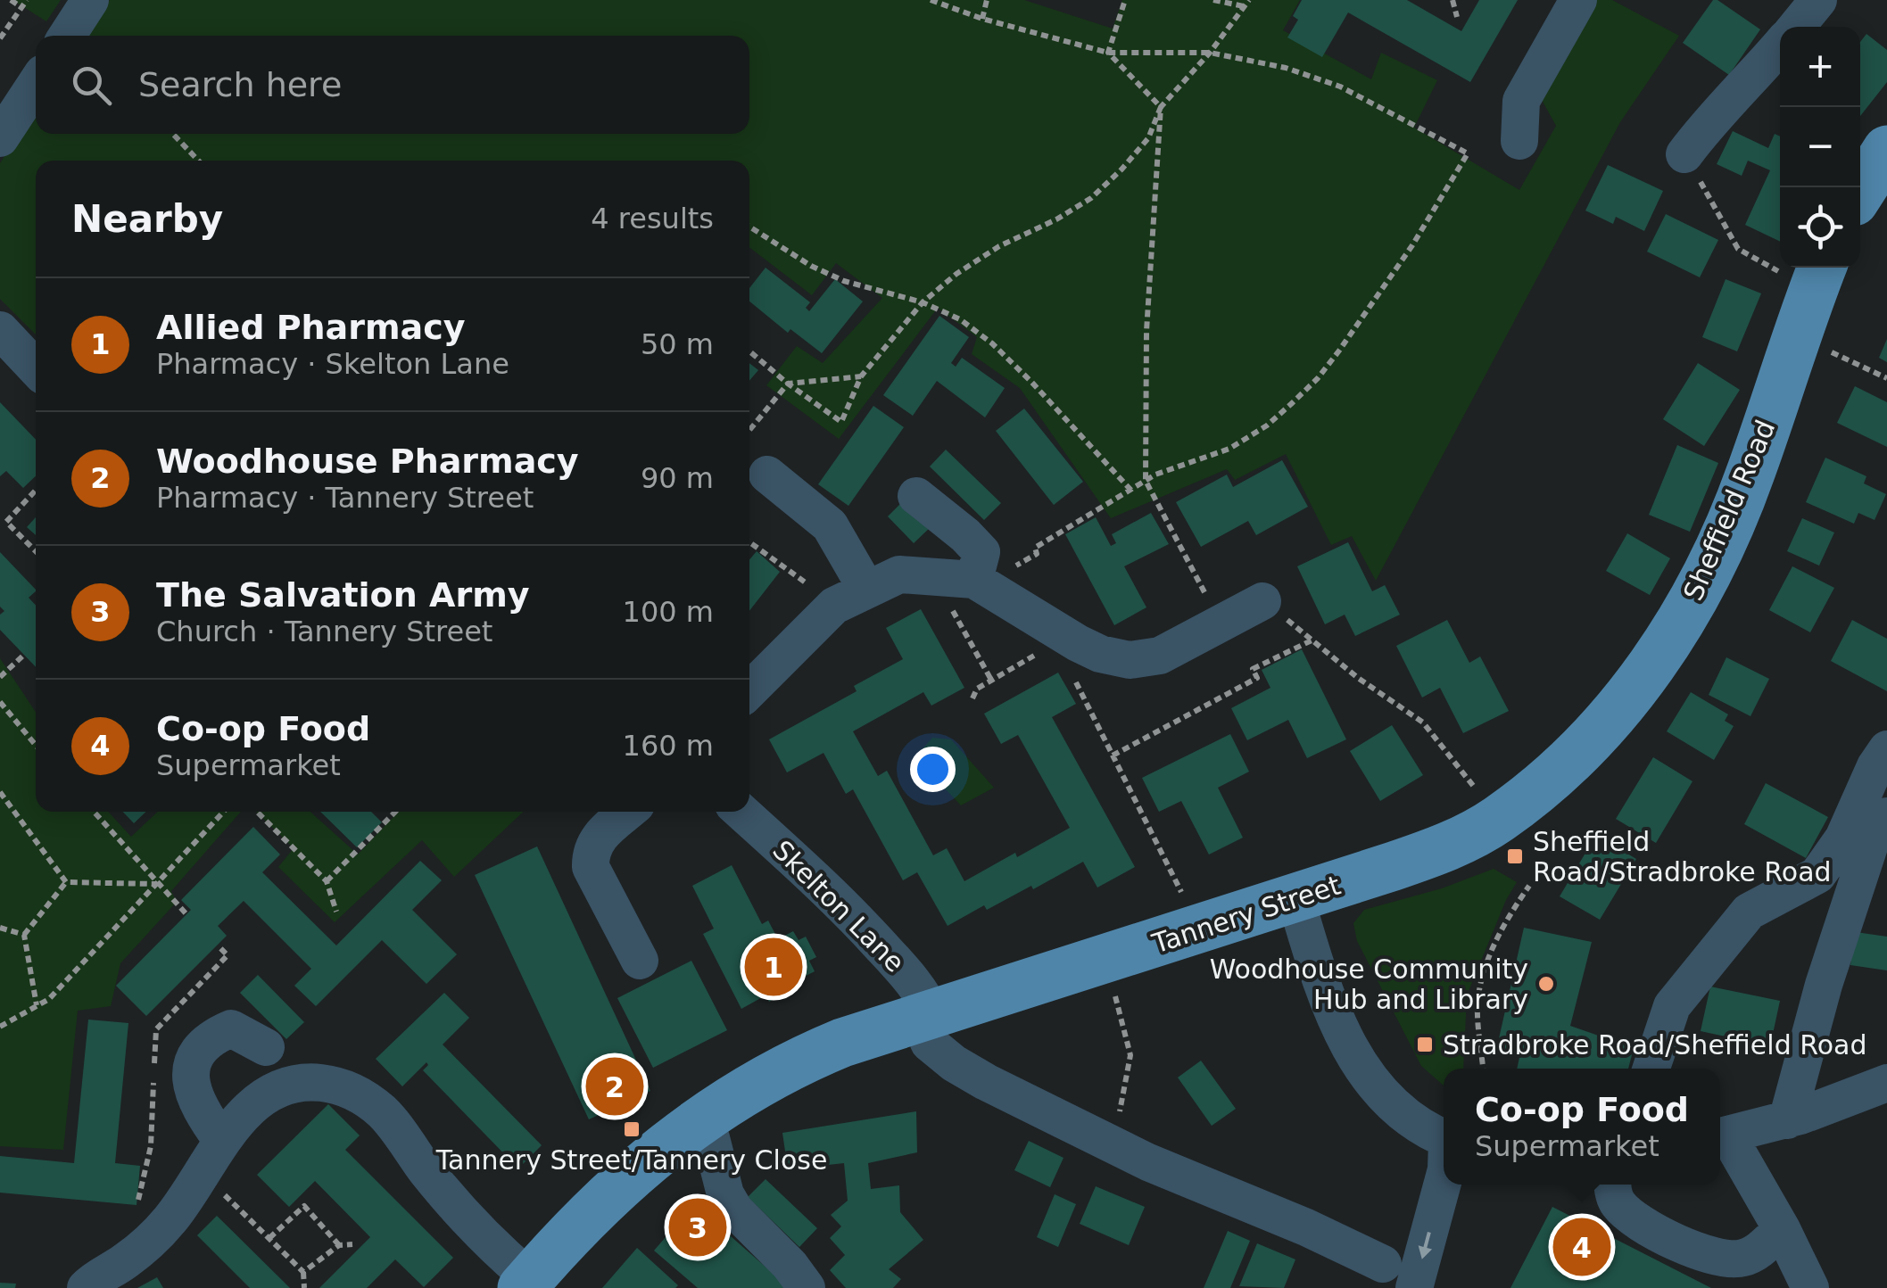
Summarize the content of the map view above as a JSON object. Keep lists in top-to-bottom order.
{
  "streets": {
    "main road": ["Sheffield Road", "Tannery Street"],
    "street": ["Skelton Lane"]
  },
  "crossings": [
    ["Sheffield Road", "Tannery Street"],
    ["Skelton Lane", "Tannery Street"]
  ],
  "places": {
    "transit": ["Sheffield Road/Stradbroke Road", "Stradbroke Road/Sheffield Road", "Tannery Street/Tannery Close"],
    "other": ["Woodhouse Community Hub and Library"]
  },
  "page": {
    "map_buttons": ["+", "−"],
    "search": "Search here",
    "heading": ["Nearby", "4 results"],
    "list": [
      {
        "mark": "1",
        "name": "Allied Pharmacy",
        "note": "Pharmacy · Skelton Lane",
        "value": "50 m"
      },
      {
        "mark": "2",
        "name": "Woodhouse Pharmacy",
        "note": "Pharmacy · Tannery Street",
        "value": "90 m"
      },
      {
        "mark": "3",
        "name": "The Salvation Army",
        "note": "Church · Tannery Street",
        "value": "100 m"
      },
      {
        "mark": "4",
        "name": "Co-op Food",
        "note": "Supermarket",
        "value": "160 m"
      }
    ],
    "pins": [
      "1",
      "2",
      "3",
      "4"
    ],
    "popup": ["Co-op Food", "Supermarket"]
  }
}
